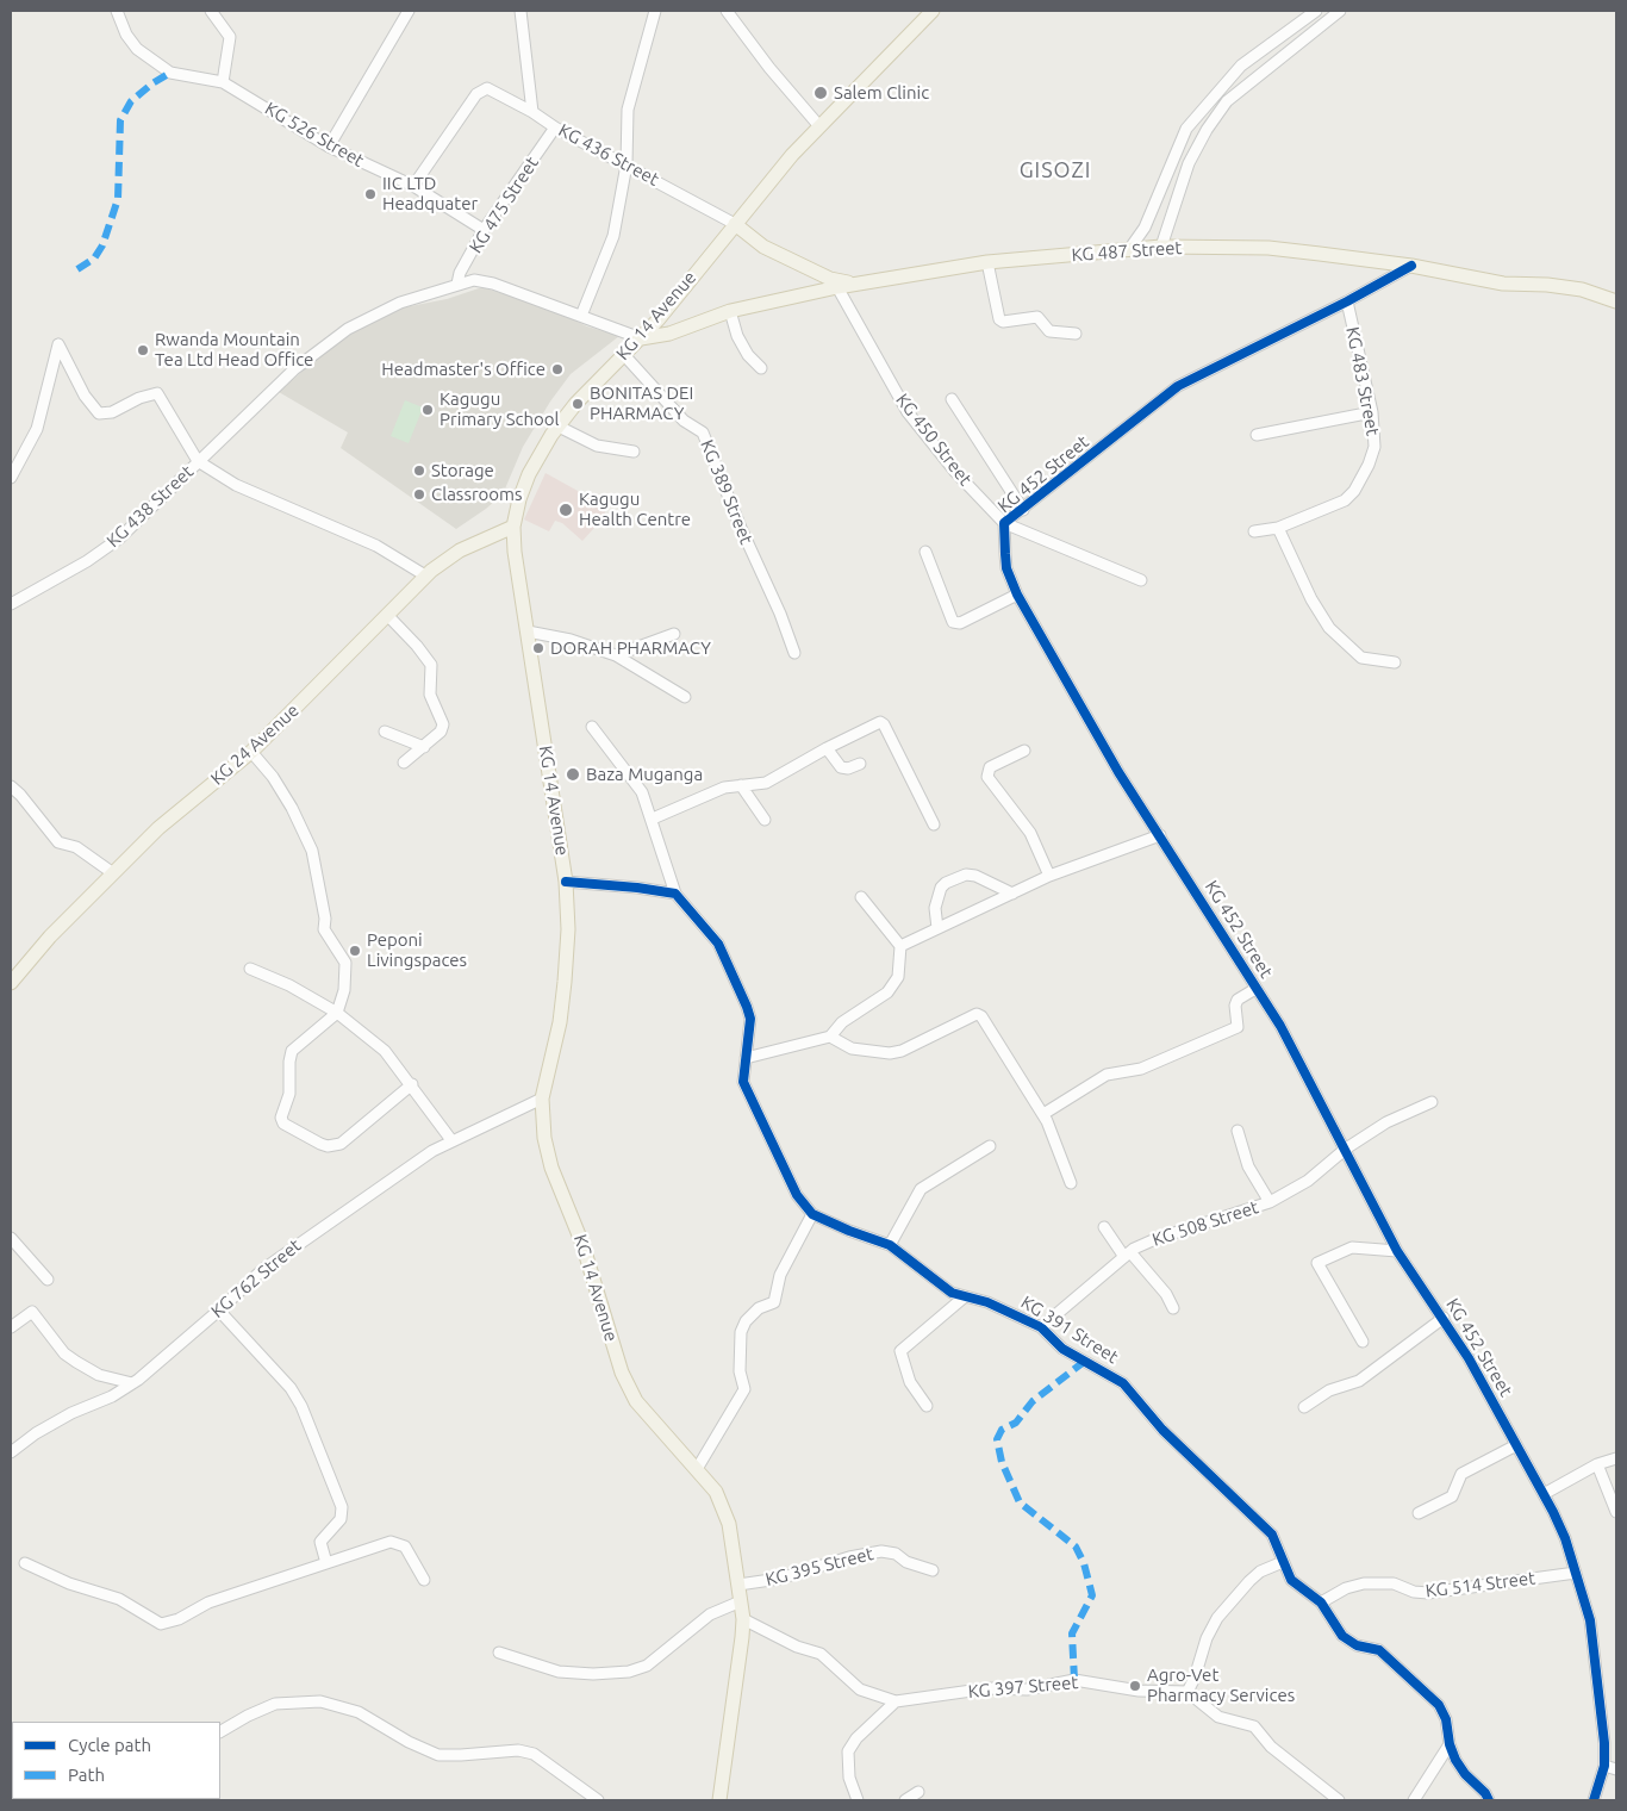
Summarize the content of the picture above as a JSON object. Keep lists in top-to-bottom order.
{
  "streets": {
    "main road": ["KG 487 Street", "KG 14 Avenue", "KG 24 Avenue"],
    "street": [
      "KG 526 Street",
      "KG 436 Street",
      "KG 475 Street",
      "KG 483 Street",
      "KG 450 Street",
      "KG 452 Street",
      "KG 389 Street",
      "KG 438 Street",
      "KG 508 Street",
      "KG 762 Street",
      "KG 391 Street",
      "KG 395 Street",
      "KG 514 Street",
      "KG 397 Street"
    ]
  },
  "crossings": [
    ["KG 526 Street", "KG 436 Street"],
    ["KG 526 Street", "KG 475 Street"],
    ["KG 436 Street", "KG 475 Street"],
    ["KG 436 Street", "KG 14 Avenue"],
    ["KG 475 Street", "KG 438 Street"],
    ["KG 487 Street", "KG 14 Avenue"],
    ["KG 487 Street", "KG 450 Street"],
    ["KG 487 Street", "KG 452 Street"],
    ["KG 487 Street", "KG 438 Street"],
    ["KG 14 Avenue", "KG 389 Street"],
    ["KG 14 Avenue", "KG 438 Street"],
    ["KG 14 Avenue", "KG 24 Avenue"],
    ["KG 14 Avenue", "KG 762 Street"],
    ["KG 14 Avenue", "KG 395 Street"],
    ["KG 483 Street", "KG 452 Street"],
    ["KG 450 Street", "KG 452 Street"],
    ["KG 452 Street", "KG 508 Street"],
    ["KG 452 Street", "KG 514 Street"],
    ["KG 508 Street", "KG 391 Street"],
    ["KG 391 Street", "KG 514 Street"]
  ],
  "districts": ["GISOZI"],
  "places": [
    "Salem Clinic",
    "IIC LTD Headquater",
    "Rwanda Mountain Tea Ltd Head Office",
    "Headmaster's Office",
    "BONITAS DEI PHARMACY",
    "Kagugu Primary School",
    "Storage",
    "Classrooms",
    "Kagugu Health Centre",
    "DORAH PHARMACY",
    "Baza Muganga",
    "Peponi Livingspaces",
    "Agro-Vet Pharmacy Services"
  ],
  "legend": ["Cycle path", "Path"]
}
